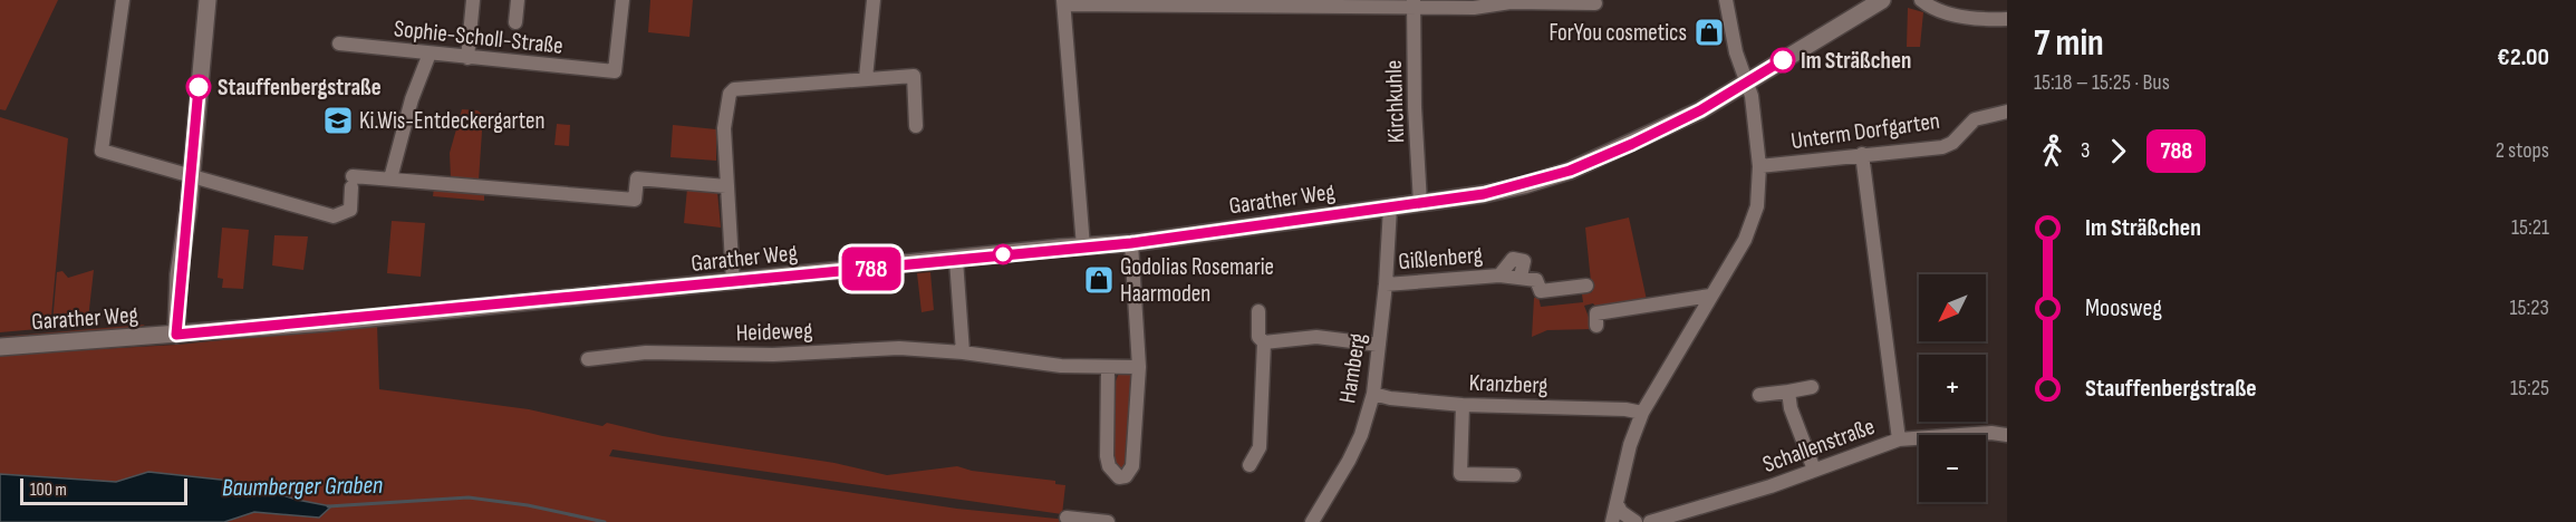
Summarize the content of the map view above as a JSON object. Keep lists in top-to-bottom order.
{
  "streets": {
    "street": [
      "Sophie-Scholl-Straße",
      "Kirchkuhle",
      "Unterm Dorfgarten",
      "Garather Weg",
      "Gißlenberg",
      "Heideweg",
      "Hamberg",
      "Kranzberg",
      "Schallenstraße"
    ]
  },
  "crossings": [
    ["Kirchkuhle", "Garather Weg"],
    ["Garather Weg", "Hamberg"],
    ["Gißlenberg", "Hamberg"],
    ["Hamberg", "Kranzberg"]
  ],
  "water": ["Baumberger Graben"],
  "places": {
    "shop": ["ForYou cosmetics", "Godolias Rosemarie Haarmoden"],
    "other": ["Im Sträßchen", "Stauffenbergstraße"],
    "school or university": ["Ki.Wis-Entdeckergarten"]
  },
  "lines": ["bus line 788"],
  "scale_bar": "100 m",
  "north": "bottom left",
  "page": {
    "on_map": "788",
    "heading": ["7 min", "15:18 – 15:25 · Bus", "€2.00"],
    "legs": ["3", "788", "2 stops"],
    "list": [
      {
        "name": "Im Sträßchen",
        "value": "15:21"
      },
      {
        "name": "Moosweg",
        "value": "15:23"
      },
      {
        "name": "Stauffenbergstraße",
        "value": "15:25"
      }
    ],
    "map_buttons": ["+", "−"],
    "scale": "100 m"
  }
}
